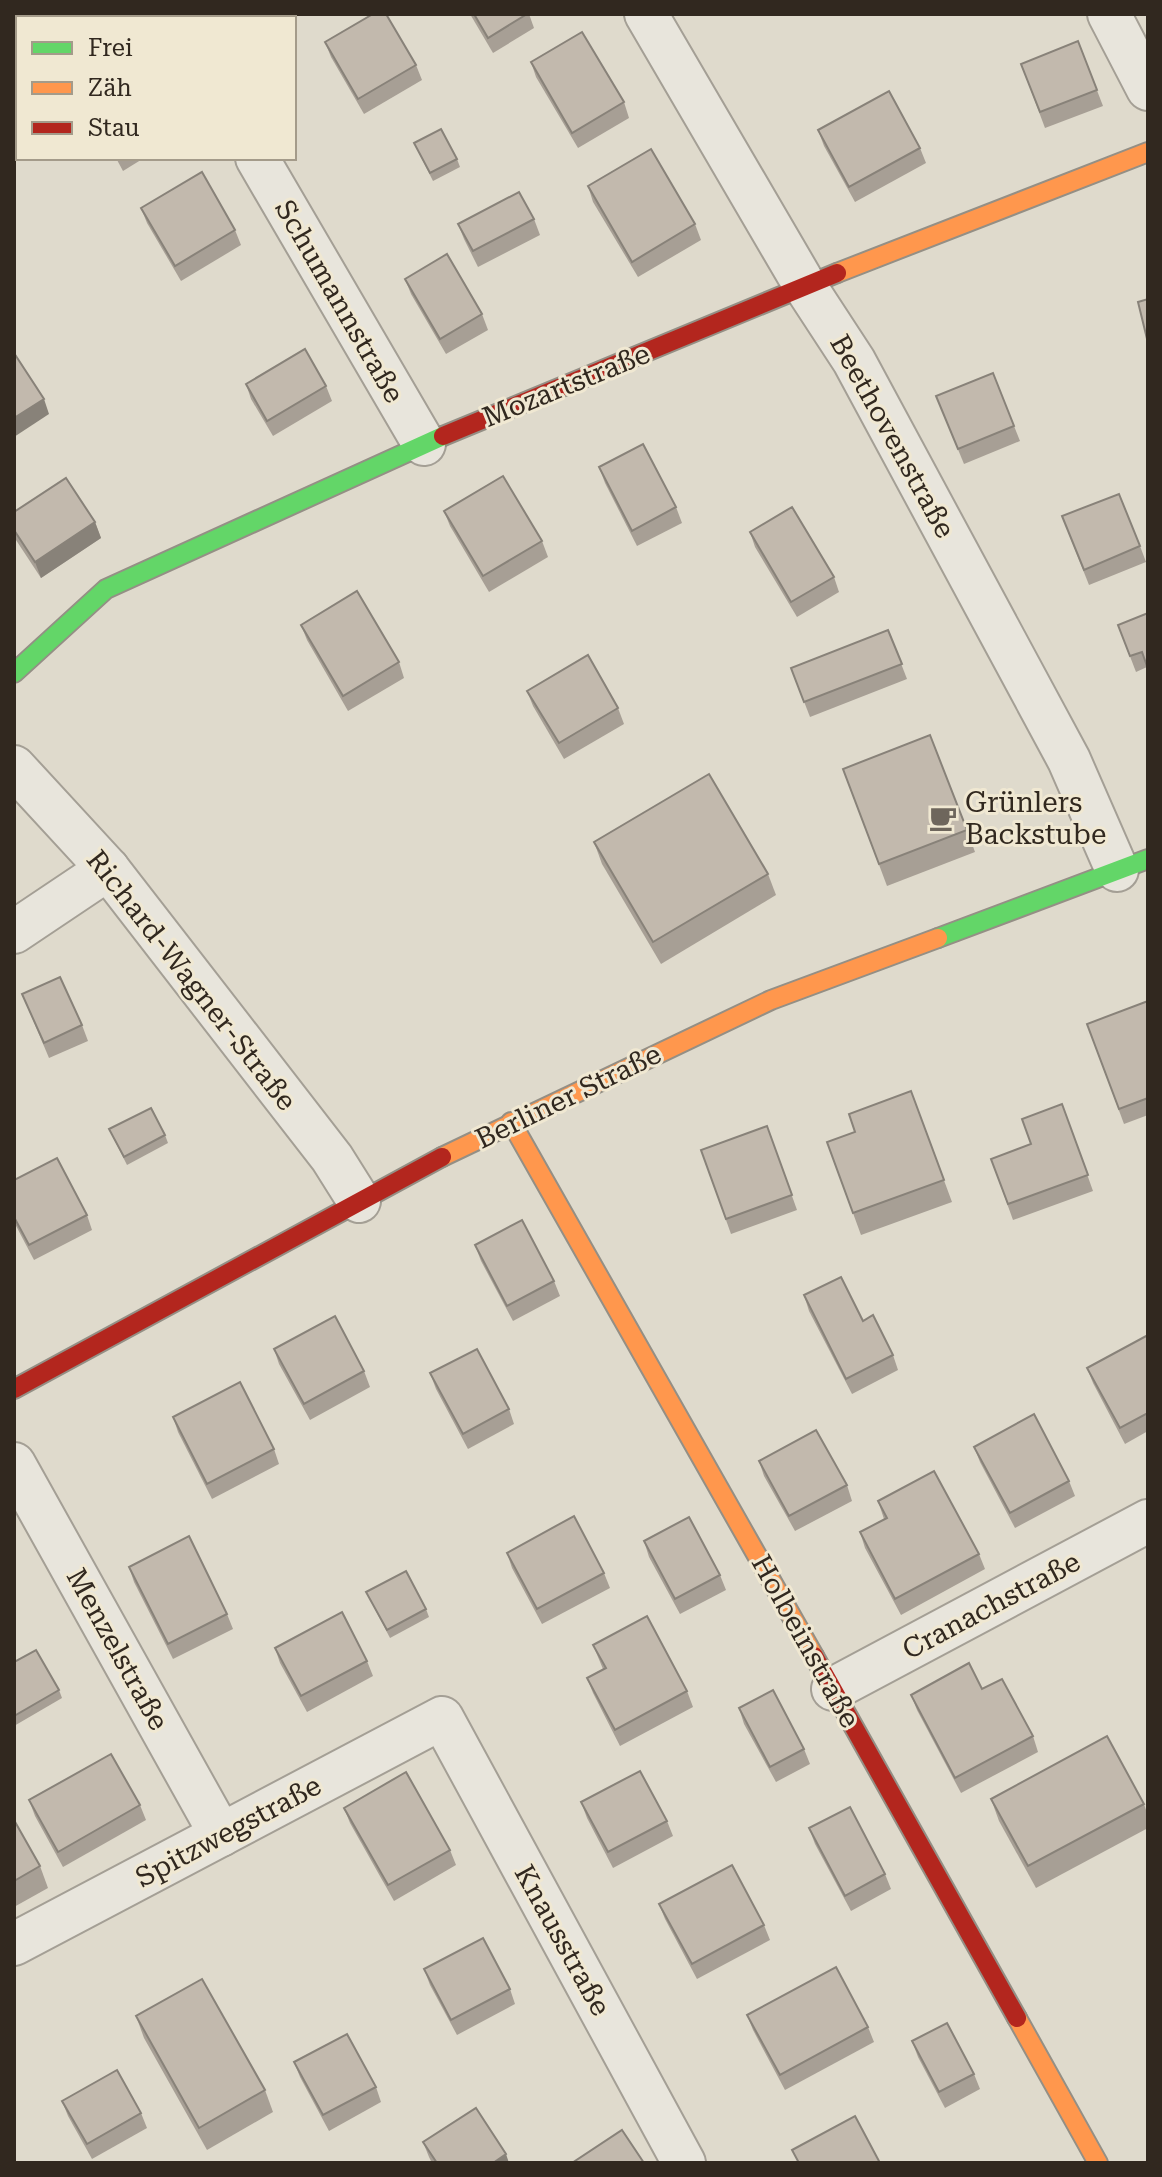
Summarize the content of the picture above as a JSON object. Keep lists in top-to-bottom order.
{
  "streets": {
    "street": [
      "Schumannstraße",
      "Mozartstraße",
      "Beethovenstraße",
      "Richard-Wagner-Straße",
      "Berliner Straße",
      "Cranachstraße",
      "Holbeinstraße",
      "Menzelstraße",
      "Spitzwegstraße",
      "Knausstraße"
    ]
  },
  "crossings": [
    ["Schumannstraße", "Mozartstraße"],
    ["Mozartstraße", "Beethovenstraße"],
    ["Beethovenstraße", "Berliner Straße"],
    ["Richard-Wagner-Straße", "Berliner Straße"],
    ["Berliner Straße", "Holbeinstraße"],
    ["Cranachstraße", "Holbeinstraße"],
    ["Menzelstraße", "Spitzwegstraße"],
    ["Spitzwegstraße", "Knausstraße"]
  ],
  "places": {
    "cafe": ["Grünlers Backstube"]
  },
  "legend": ["Frei", "Zäh", "Stau"]
}
